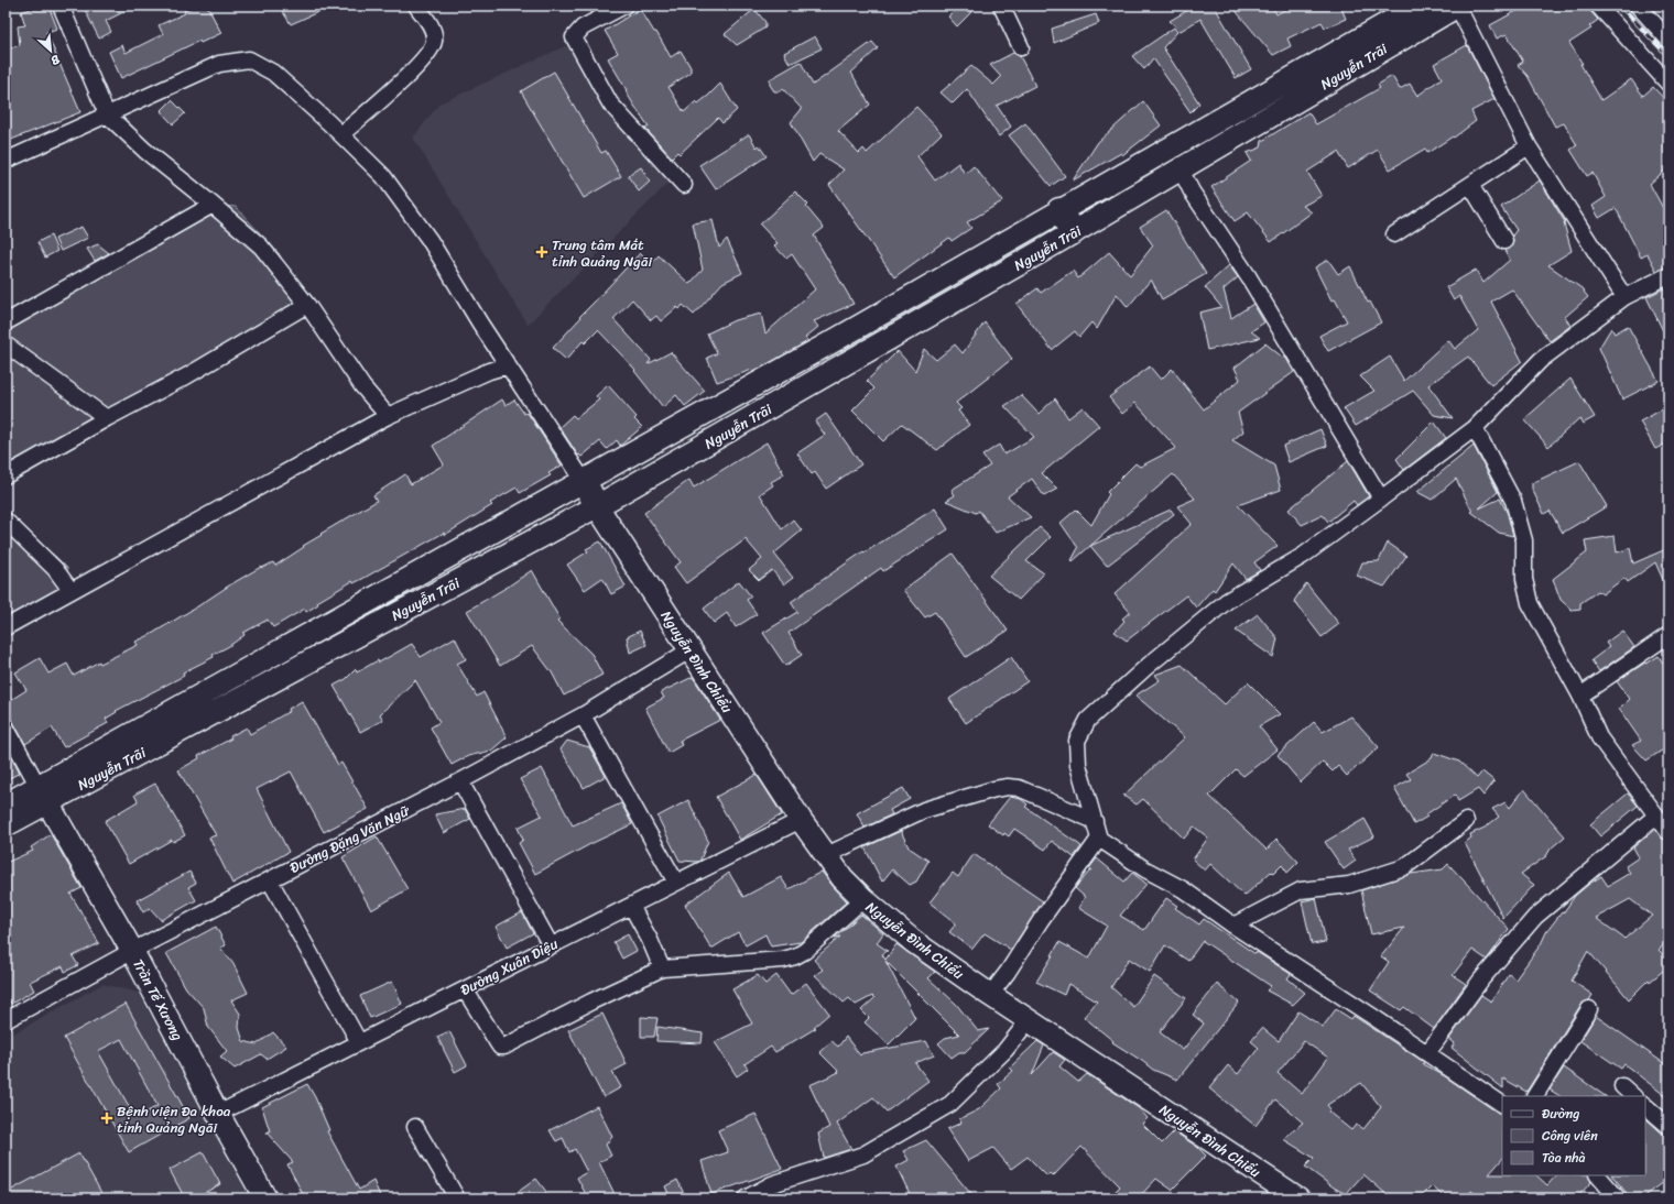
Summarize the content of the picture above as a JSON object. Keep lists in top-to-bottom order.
{
  "streets": {
    "main road": ["Nguyễn Trãi", "Nguyễn Đình Chiểu", "Trần Tế Xương"],
    "street": ["Đường Đặng Văn Ngữ", "Đường Xuân Diệu"]
  },
  "crossings": [
    ["Nguyễn Trãi", "Nguyễn Đình Chiểu"],
    ["Nguyễn Trãi", "Trần Tế Xương"],
    ["Nguyễn Đình Chiểu", "Đường Đặng Văn Ngữ"],
    ["Nguyễn Đình Chiểu", "Đường Xuân Diệu"],
    ["Đường Đặng Văn Ngữ", "Trần Tế Xương"],
    ["Đường Xuân Diệu", "Trần Tế Xương"]
  ],
  "places": {
    "health": ["Trung tâm Mắt tỉnh Quảng Ngãi", "Bệnh viện Đa khoa tỉnh Quảng Ngãi"]
  },
  "legend": ["Đường", "Công viên", "Tòa nhà"],
  "north": "bottom right"
}
